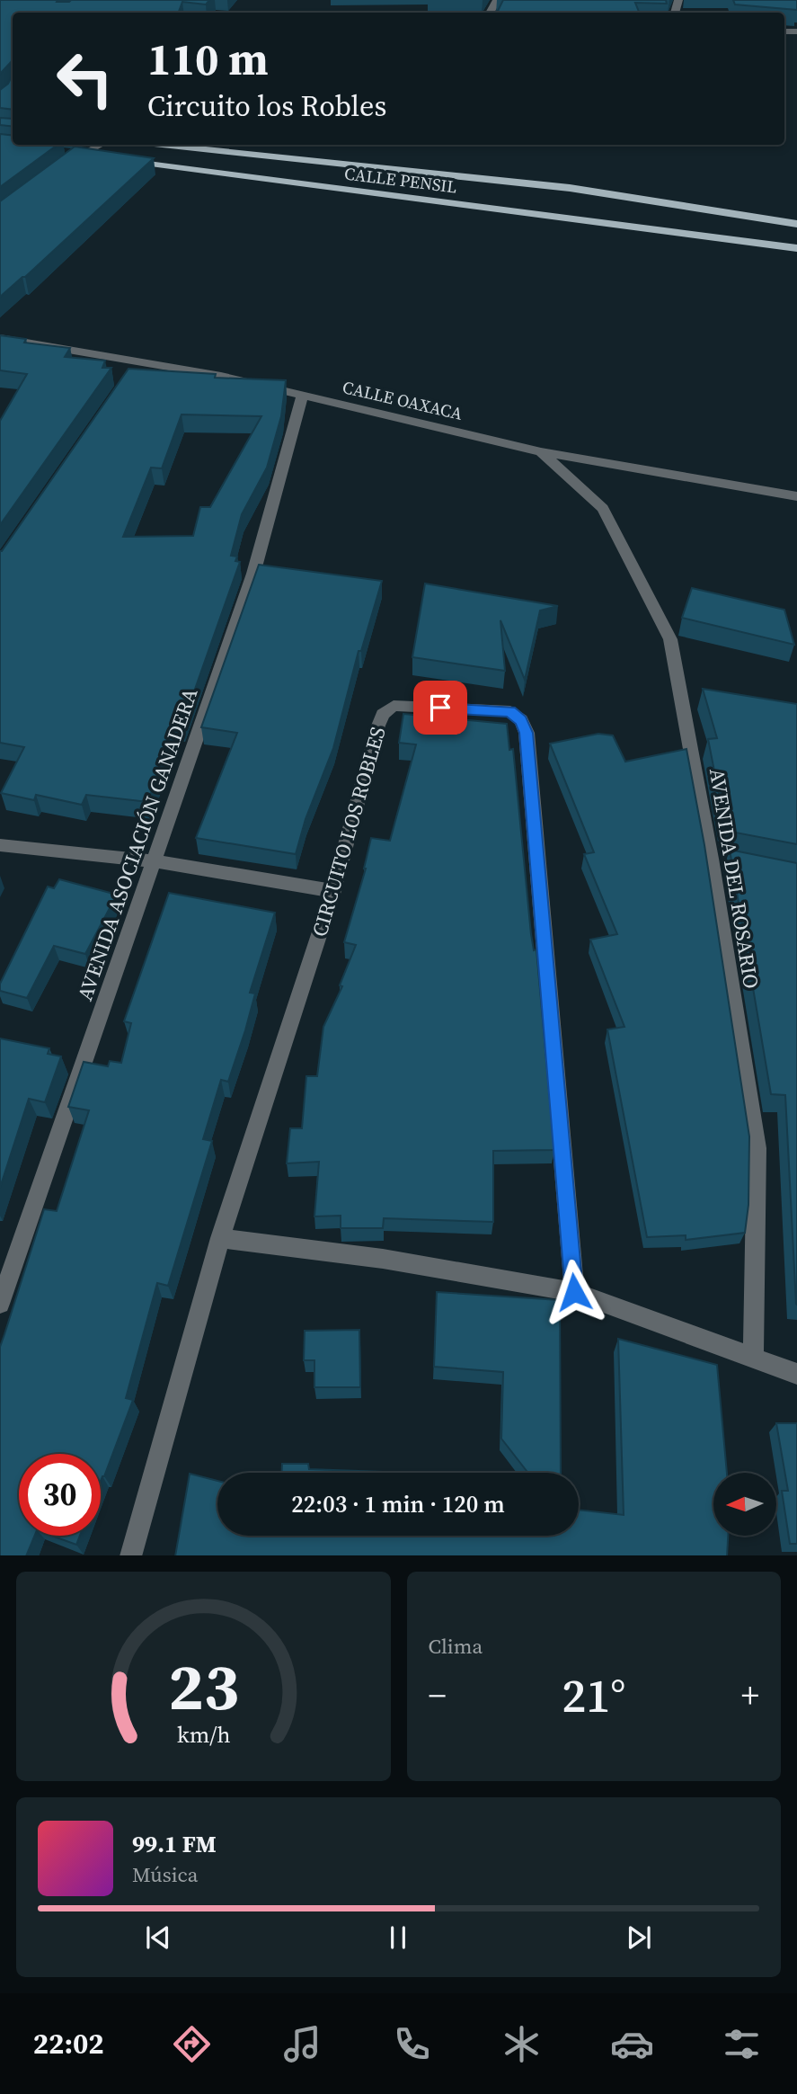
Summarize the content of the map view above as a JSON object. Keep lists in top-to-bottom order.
{
  "streets": {
    "main road": ["CALLE PENSIL"],
    "street": [
      "CALLE OAXACA",
      "CIRCUITO LOS ROBLES",
      "AVENIDA ASOCIACIÓN GANADERA",
      "AVENIDA DEL ROSARIO"
    ]
  },
  "crossings": [
    ["CALLE OAXACA", "AVENIDA ASOCIACIÓN GANADERA"],
    ["CALLE OAXACA", "AVENIDA DEL ROSARIO"]
  ],
  "north": "left",
  "page": {
    "turn": ["110 m", "Circuito los Robles"],
    "limit": "30",
    "trip": "22:03 · 1 min · 120 m",
    "tile": "Clima",
    "heat": ["−", "21°", "+"],
    "song": ["99.1 FM", "Música"],
    "tabs": "22:02",
    "gauge": ["23", "km/h"]
  }
}
